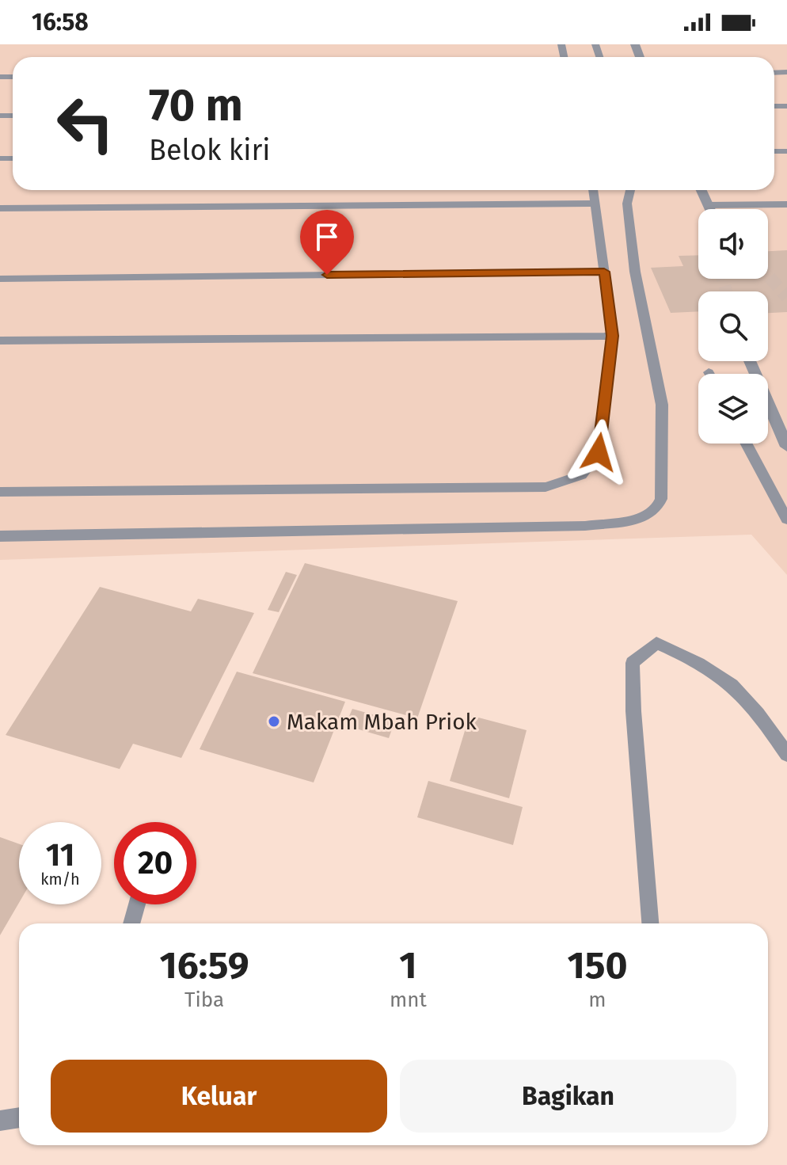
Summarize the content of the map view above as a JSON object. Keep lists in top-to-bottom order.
{
  "places": ["Makam Mbah Priok"],
  "page": {
    "status": "16:58",
    "turn": ["70 m", "Belok kiri"],
    "speed": "11 km/h",
    "limit": "20",
    "eta": [
      "16:59",
      "Tiba",
      "1",
      "mnt",
      "150",
      "m"
    ],
    "buttons": ["Keluar", "Bagikan"]
  }
}
